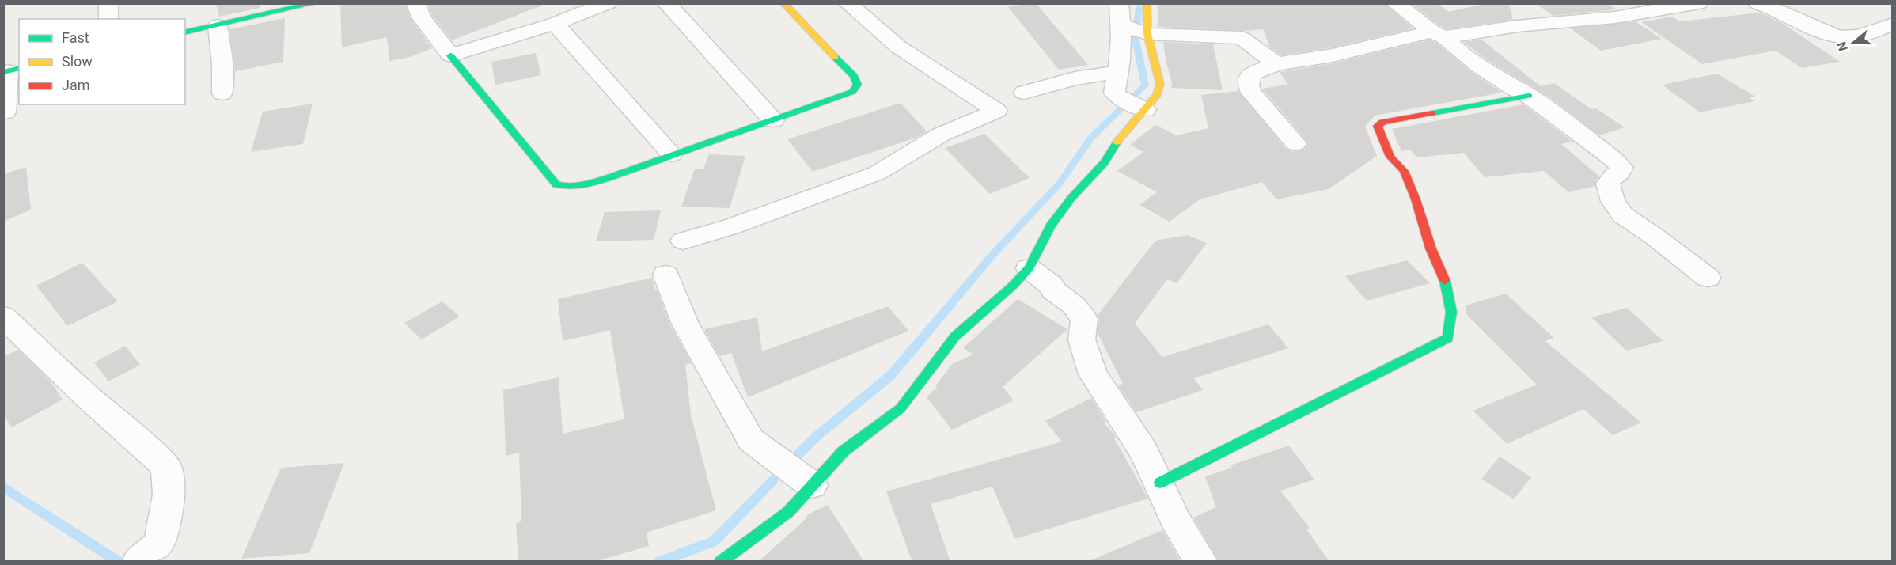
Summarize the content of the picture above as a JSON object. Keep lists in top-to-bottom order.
{
  "legend": ["Fast", "Slow", "Jam"],
  "north": "left"
}
